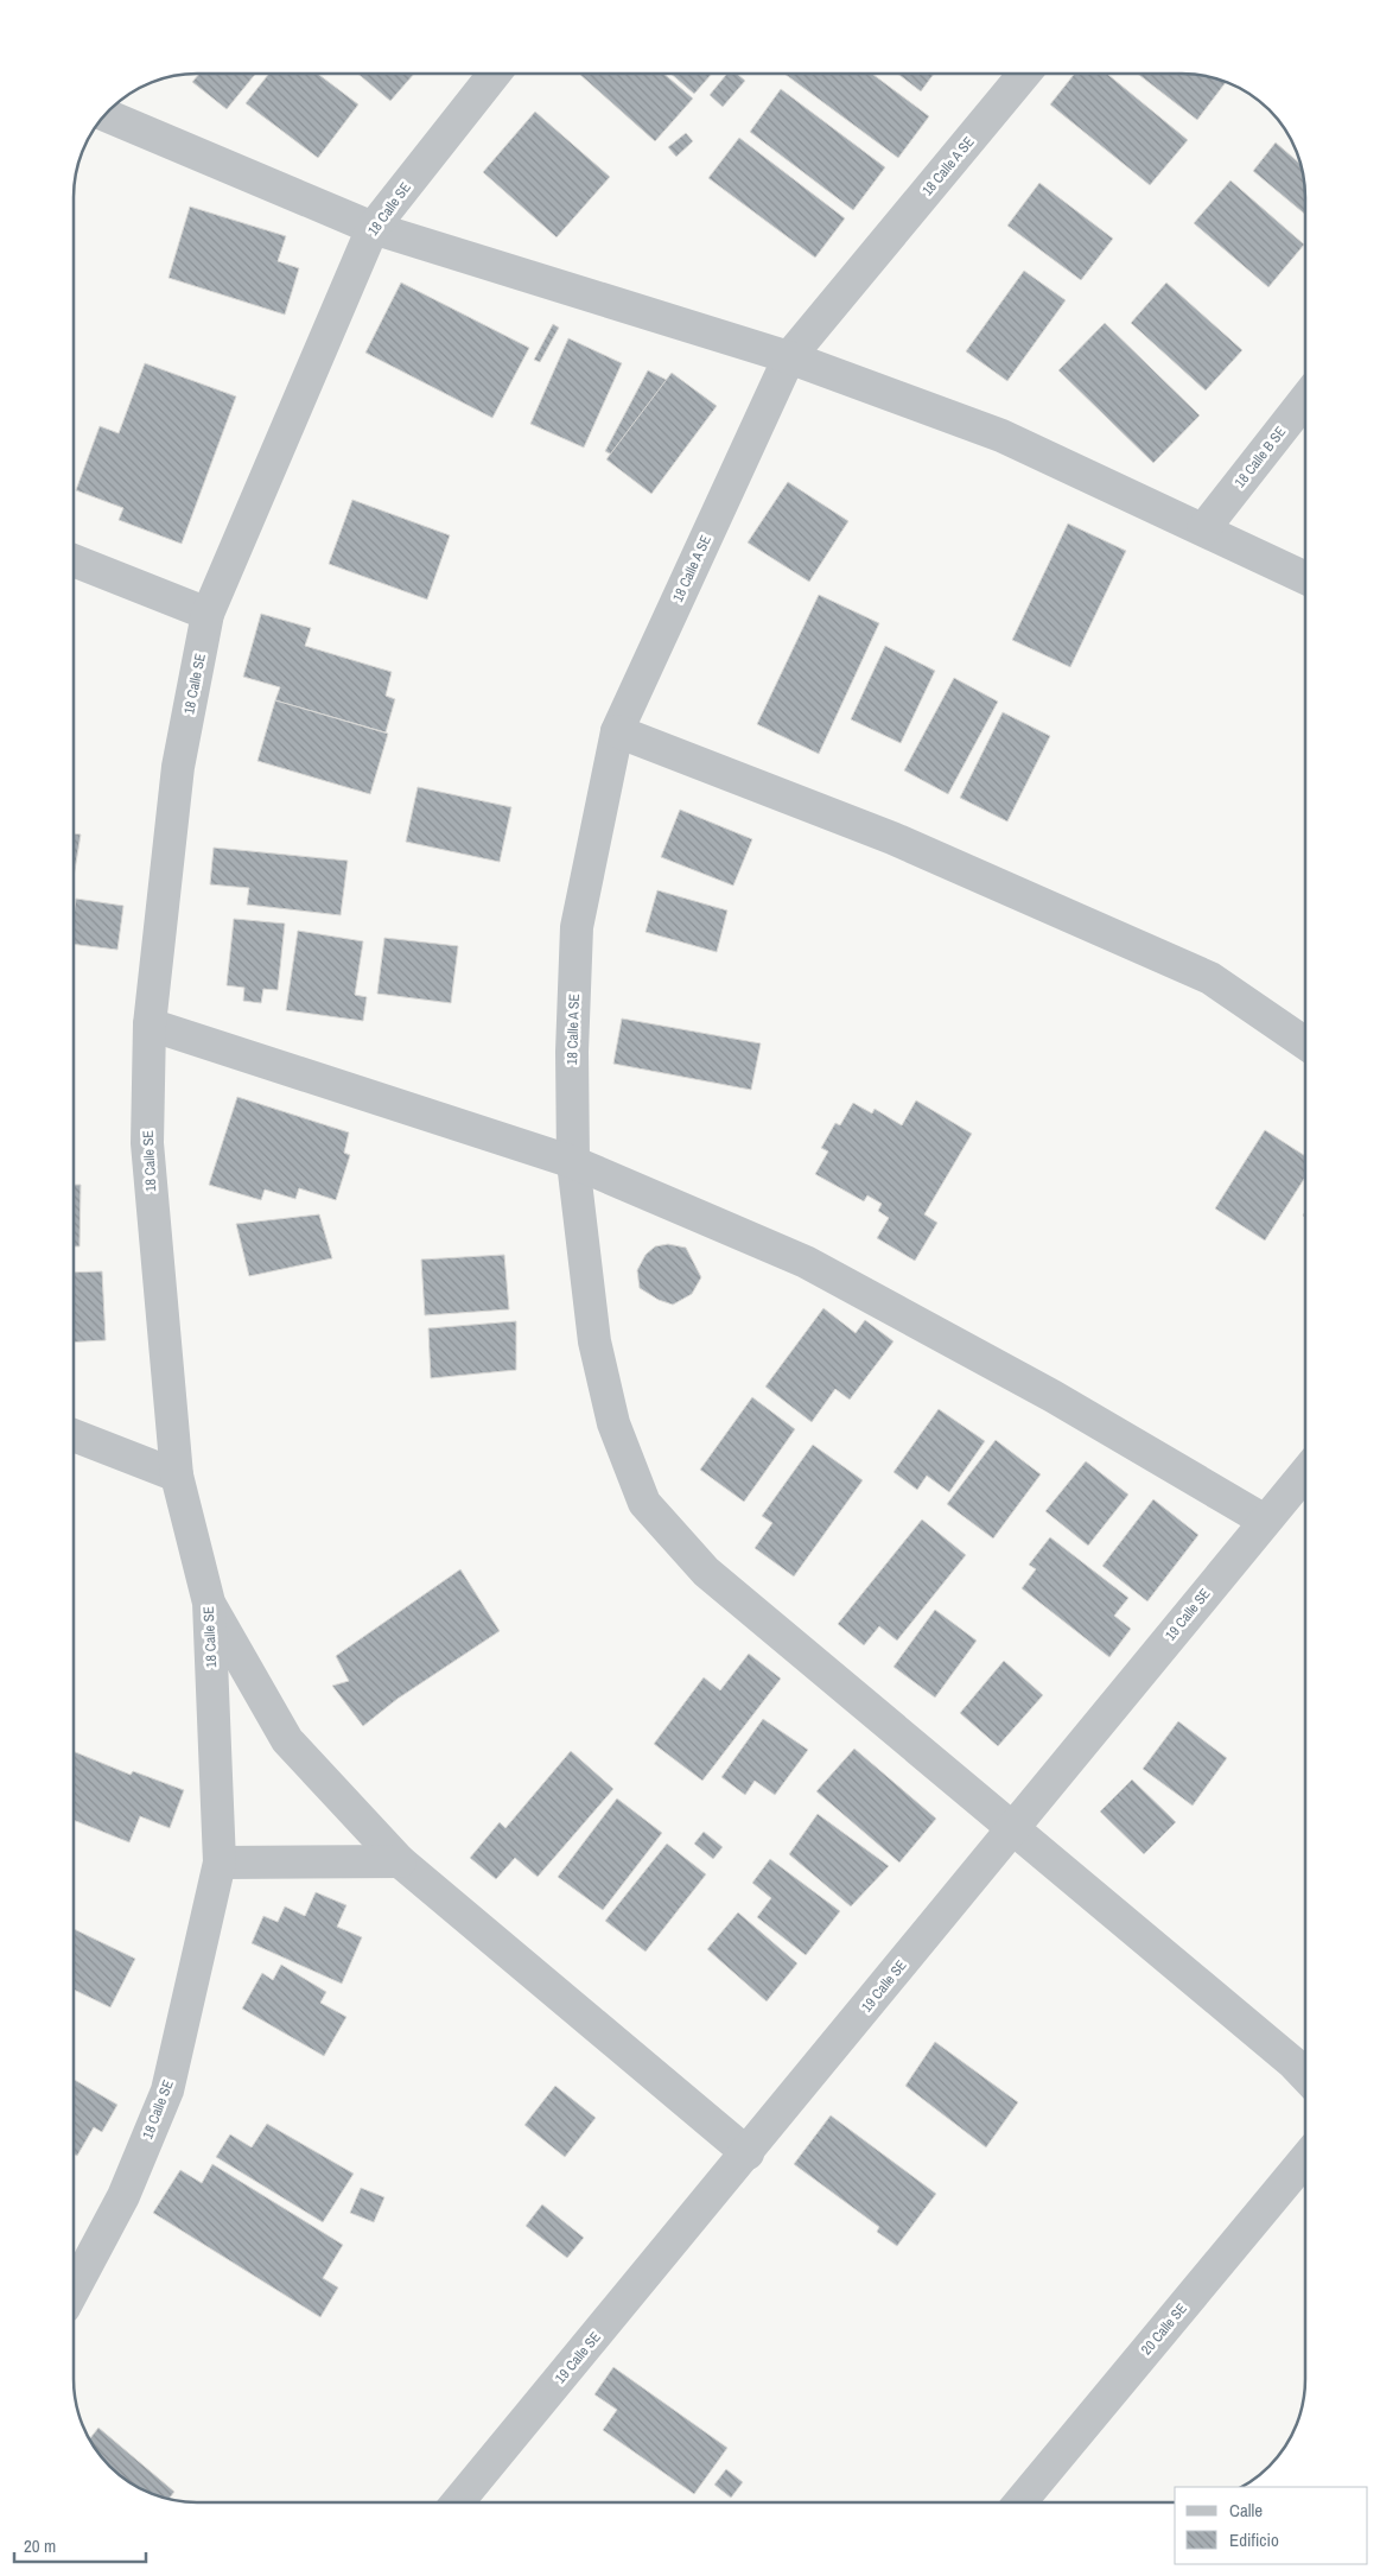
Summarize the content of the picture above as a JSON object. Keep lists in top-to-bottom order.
{
  "streets": {
    "street": [
      "18 Calle A SE",
      "18 Calle SE",
      "18 Calle B SE",
      "19 Calle SE",
      "20 Calle SE"
    ]
  },
  "crossings": [
    ["18 Calle A SE", "19 Calle SE"]
  ],
  "legend": ["Calle", "Edificio"],
  "scale_bar": "20 m"
}
